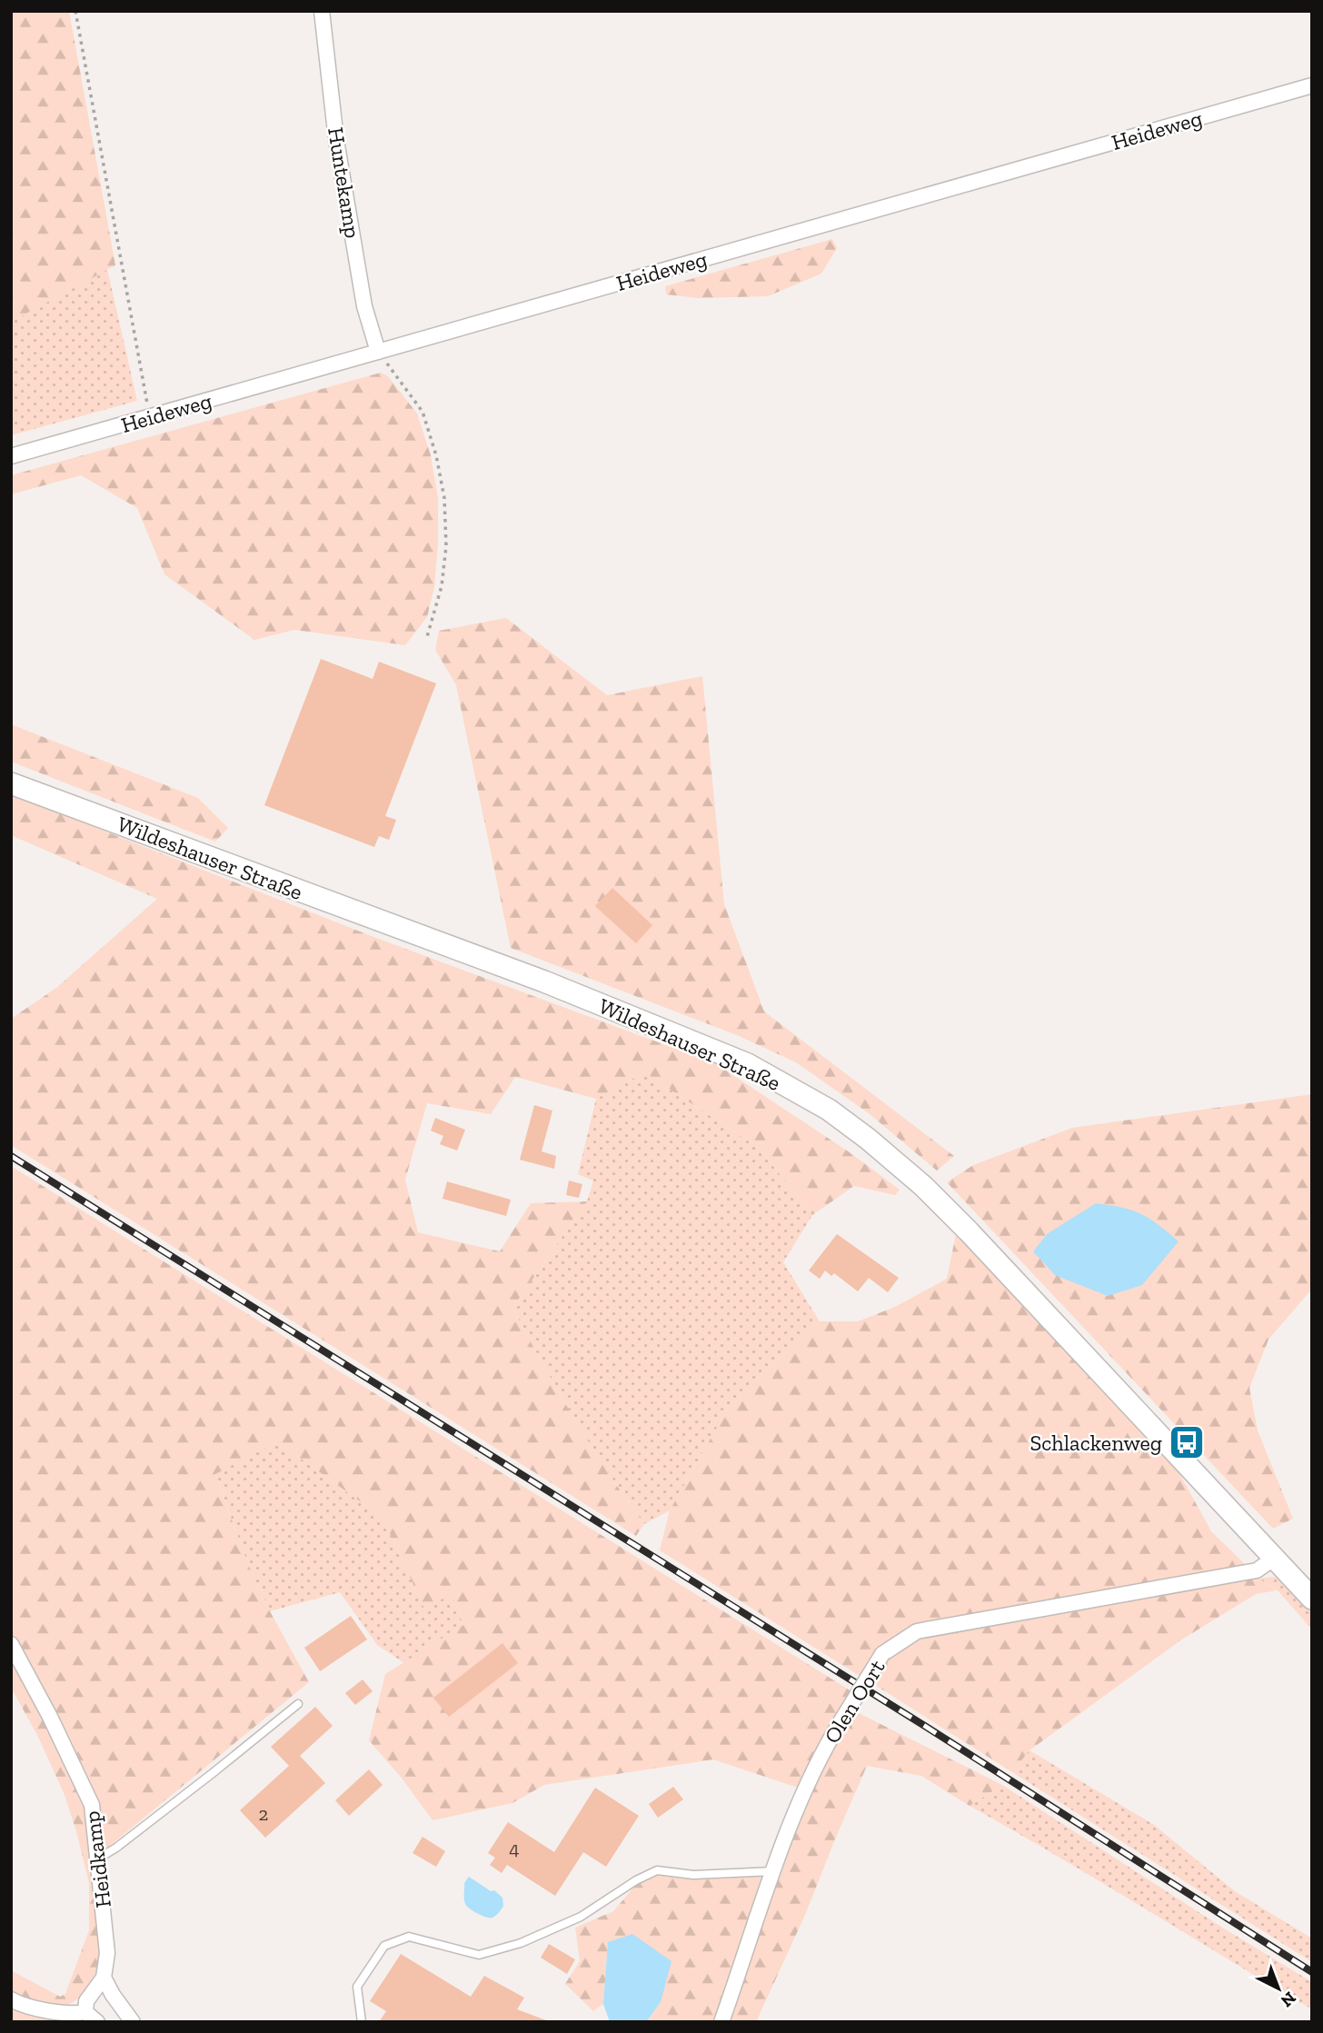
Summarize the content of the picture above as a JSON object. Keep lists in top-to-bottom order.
{
  "streets": {
    "main road": ["Wildeshauser Straße"],
    "street": [
      "Heideweg",
      "Huntekamp",
      "Olen Oort",
      "Heidkamp"
    ]
  },
  "crossings": [
    ["Heideweg", "Huntekamp"],
    ["Wildeshauser Straße", "Olen Oort"]
  ],
  "places": {
    "bus stop": ["Schlackenweg"]
  },
  "house_numbers": ["2", "4"],
  "north": "bottom right"
}
